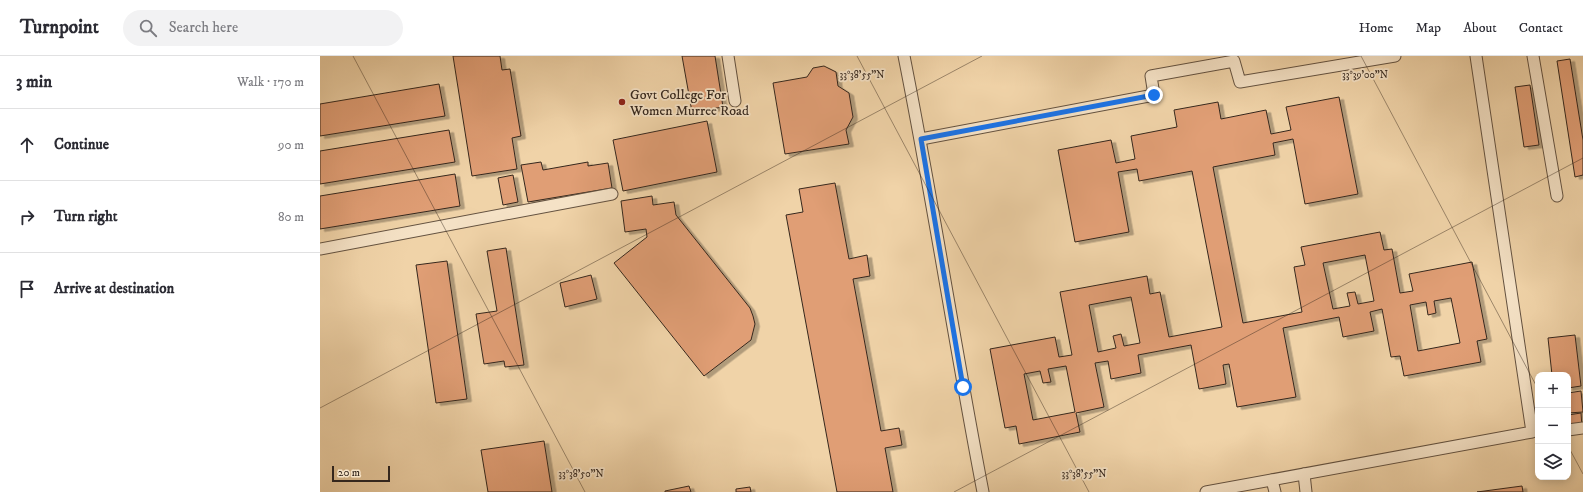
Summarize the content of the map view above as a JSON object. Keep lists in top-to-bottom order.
{
  "places": ["Govt College For Women Murree Road"],
  "scale_bar": "20 m",
  "page": {
    "header": "Turnpoint",
    "search": "Search here",
    "nav": [
      "Home",
      "Map",
      "About",
      "Contact"
    ],
    "heading": ["3 min", "Walk · 170 m"],
    "list": [
      ["Continue", "90 m"],
      ["Turn right", "80 m"],
      "Arrive at destination"
    ],
    "map_buttons": ["+", "−"],
    "scale": "20 m"
  },
  "coordinates": ["33°38'55\"N", "33°39'00\"N", "33°38'50\"N"]
}
